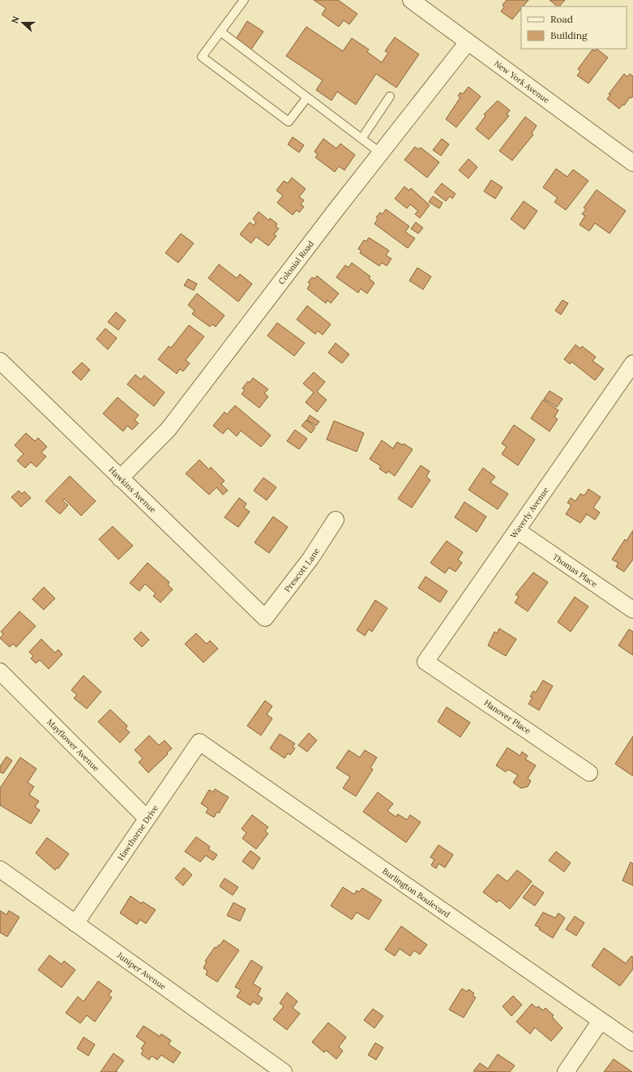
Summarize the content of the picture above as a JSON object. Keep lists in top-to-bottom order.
{
  "streets": {
    "street": [
      "New York Avenue",
      "Colonial Road",
      "Hawkins Avenue",
      "Waverly Avenue",
      "Prescott Lane",
      "Thomas Place",
      "Hanover Place",
      "Mayflower Avenue",
      "Hawthorne Drive",
      "Burlington Boulevard",
      "Juniper Avenue"
    ]
  },
  "crossings": [
    ["New York Avenue", "Colonial Road"],
    ["Colonial Road", "Hawkins Avenue"],
    ["Hawkins Avenue", "Prescott Lane"],
    ["Waverly Avenue", "Thomas Place"],
    ["Waverly Avenue", "Hanover Place"],
    ["Mayflower Avenue", "Hawthorne Drive"],
    ["Hawthorne Drive", "Burlington Boulevard"],
    ["Hawthorne Drive", "Juniper Avenue"]
  ],
  "legend": ["Road", "Building"],
  "north": "left"
}
